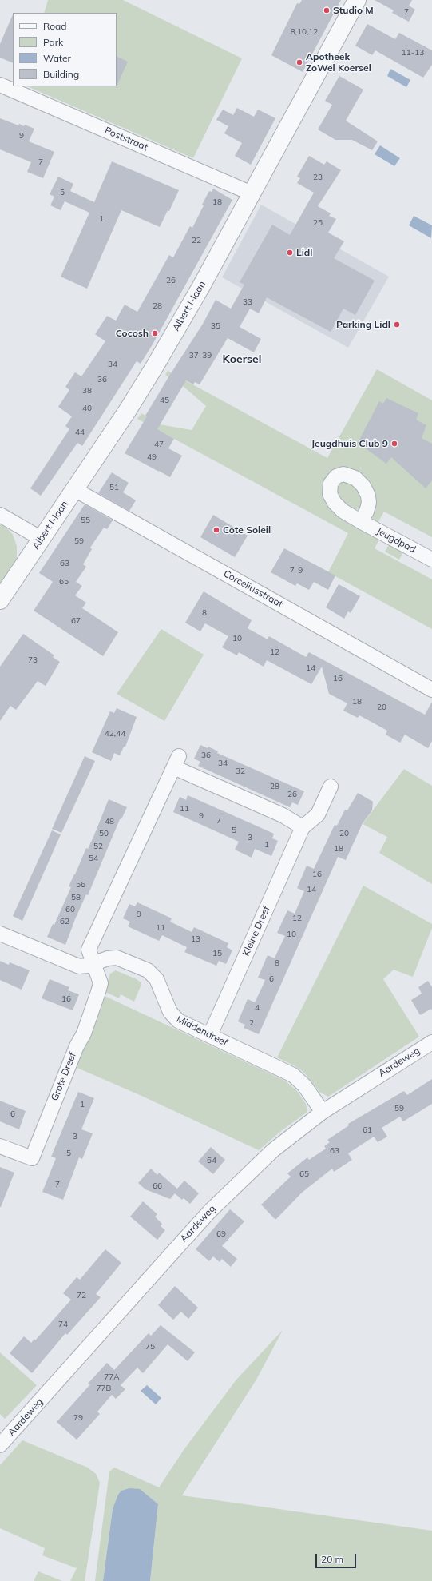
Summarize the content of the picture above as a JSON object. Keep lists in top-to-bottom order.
{
  "streets": {
    "street": [
      "Poststraat",
      "Albert I-laan",
      "Jeugdpad",
      "Corceliusstraat",
      "Kleine Dreef",
      "Middendreef",
      "Aardeweg",
      "Grote Dreef"
    ]
  },
  "crossings": [
    ["Poststraat", "Albert I-laan"],
    ["Albert I-laan", "Corceliusstraat"],
    ["Kleine Dreef", "Middendreef"],
    ["Middendreef", "Aardeweg"],
    ["Middendreef", "Grote Dreef"]
  ],
  "districts": ["Koersel"],
  "places": [
    "Studio M",
    "Apotheek ZoWel Koersel",
    "Lidl",
    "Parking Lidl",
    "Cocosh",
    "Jeugdhuis Club 9",
    "Cote Soleil"
  ],
  "house_numbers": [
    "7",
    "8,10,12",
    "11-13",
    "9",
    "7",
    "23",
    "5",
    "18",
    "1",
    "25",
    "22",
    "26",
    "33",
    "28",
    "35",
    "37-39",
    "34",
    "36",
    "38",
    "45",
    "40",
    "44",
    "47",
    "49",
    "51",
    "55",
    "59",
    "63",
    "7-9",
    "65",
    "8",
    "67",
    "10",
    "12",
    "73",
    "14",
    "16",
    "18",
    "20",
    "42,44",
    "36",
    "34",
    "32",
    "28",
    "26",
    "11",
    "9",
    "7",
    "48",
    "5",
    "50",
    "20",
    "3",
    "1",
    "52",
    "18",
    "54",
    "16",
    "56",
    "14",
    "58",
    "60",
    "9",
    "12",
    "62",
    "11",
    "10",
    "13",
    "15",
    "8",
    "6",
    "16",
    "4",
    "2",
    "1",
    "59",
    "6",
    "61",
    "3",
    "63",
    "5",
    "64",
    "65",
    "7",
    "66",
    "69",
    "72",
    "74",
    "75",
    "77A",
    "77B",
    "79"
  ],
  "legend": [
    "Road",
    "Park",
    "Water",
    "Building"
  ],
  "scale_bar": "20 m"
}
